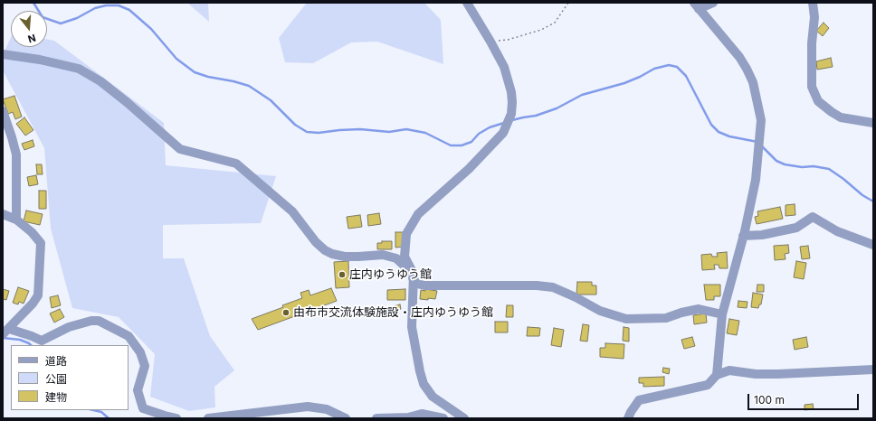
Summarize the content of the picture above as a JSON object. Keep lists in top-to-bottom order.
{
  "places": ["庄内ゆうゆう館", "由布市交流体験施設・庄内ゆうゆう館"],
  "legend": ["道路", "公園", "建物"],
  "scale_bar": "100 m",
  "north": "bottom"
}
